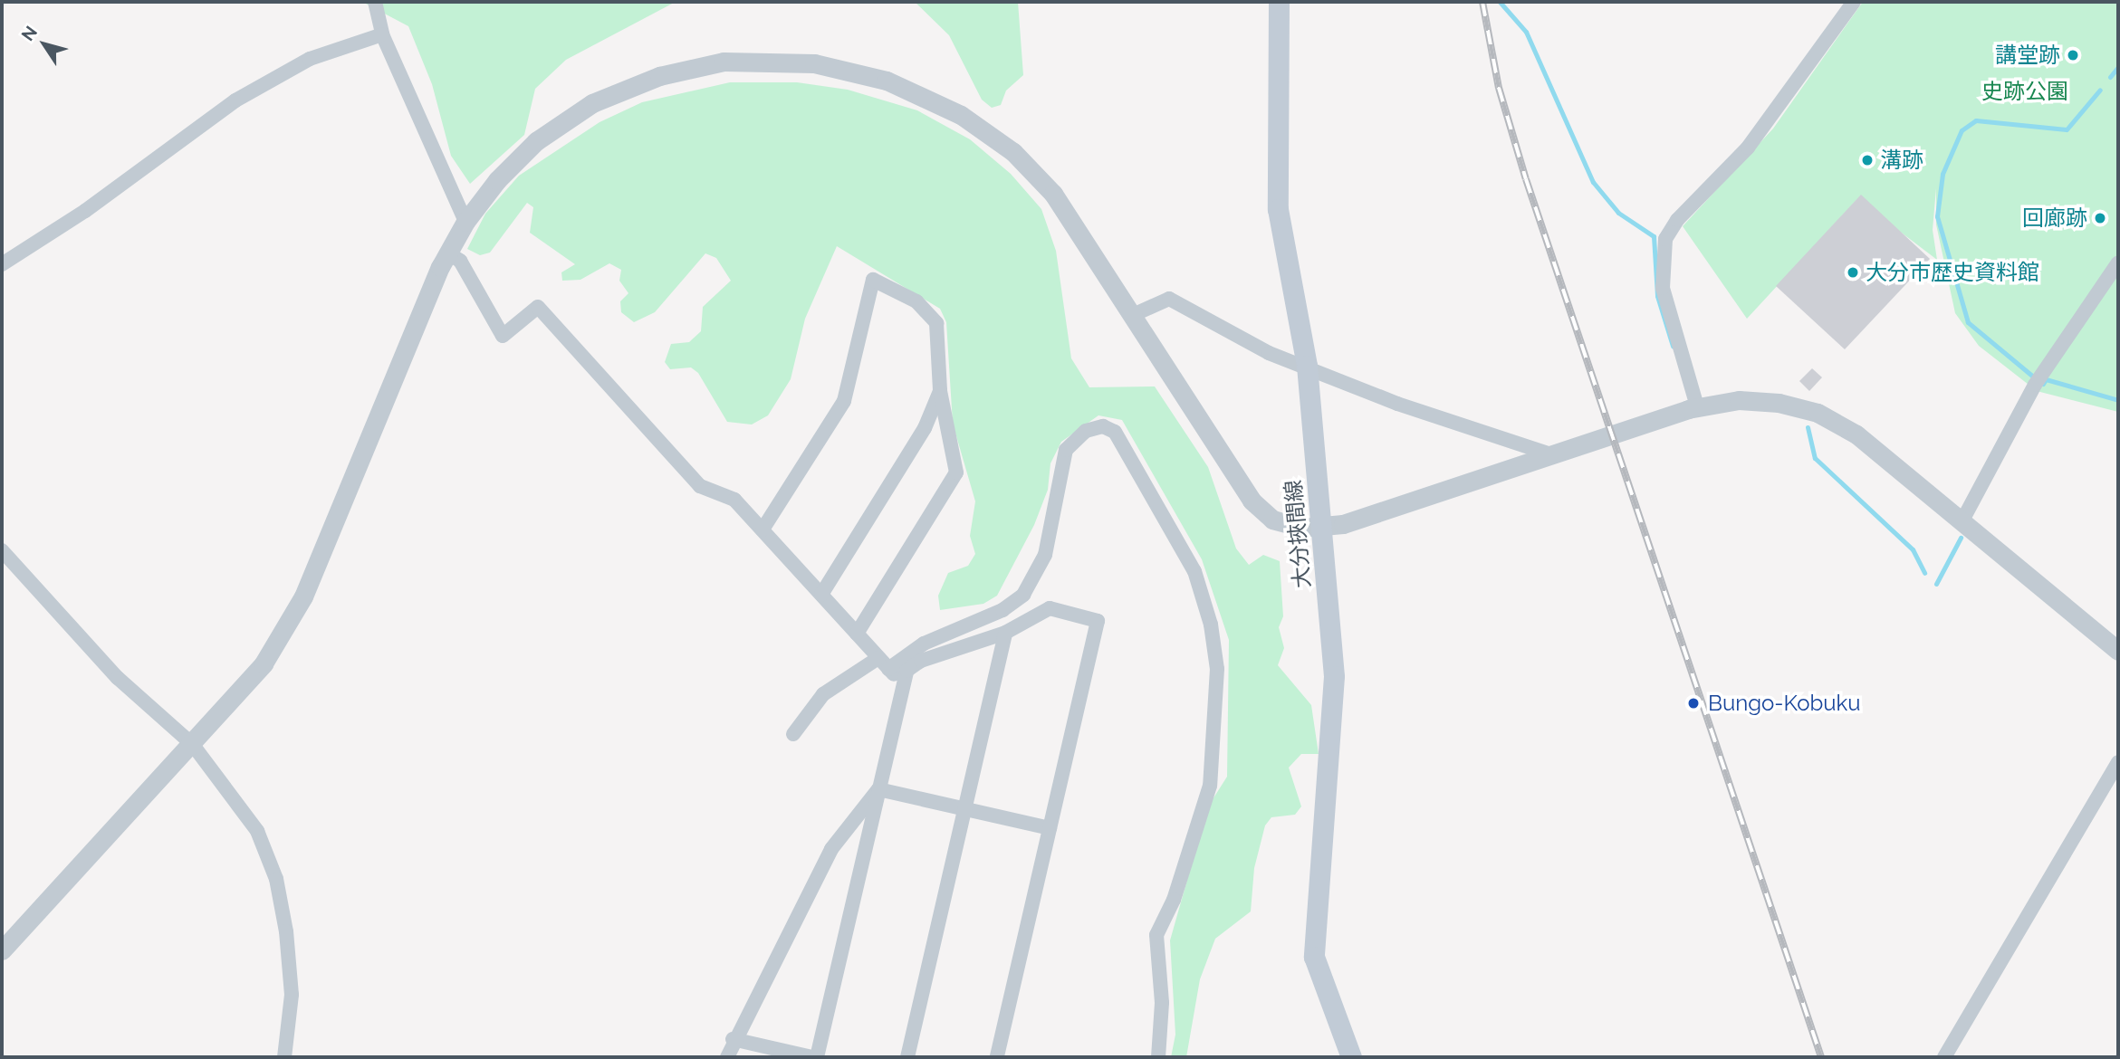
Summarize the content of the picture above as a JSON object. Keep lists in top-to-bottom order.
{
  "streets": {
    "main road": ["大分挾間線"]
  },
  "parks": ["史跡公園"],
  "places": [
    "講堂跡",
    "溝跡",
    "回廊跡",
    "大分市歴史資料館",
    "Bungo-Kobuku"
  ],
  "north": "top left"
}
